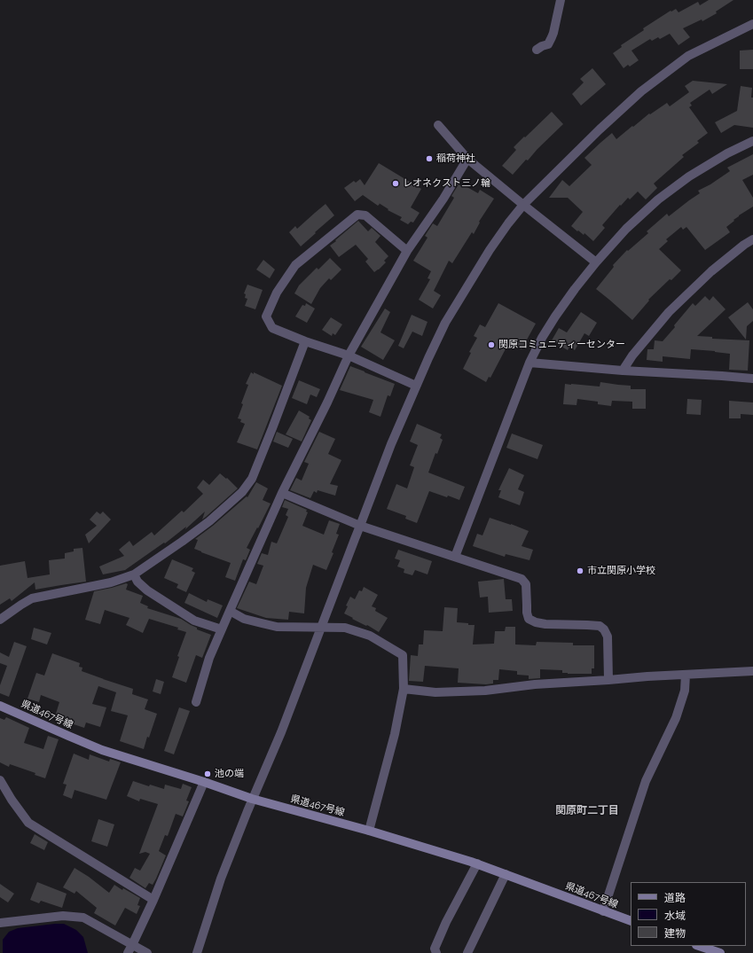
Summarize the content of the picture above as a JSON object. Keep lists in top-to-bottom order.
{
  "streets": {
    "main road": ["県道467号線"]
  },
  "districts": ["関原町二丁目"],
  "places": [
    "稲荷神社",
    "レオネクスト三ノ輪",
    "関原コミュニティーセンター",
    "市立関原小学校",
    "池の端"
  ],
  "legend": ["道路", "水域", "建物"]
}
